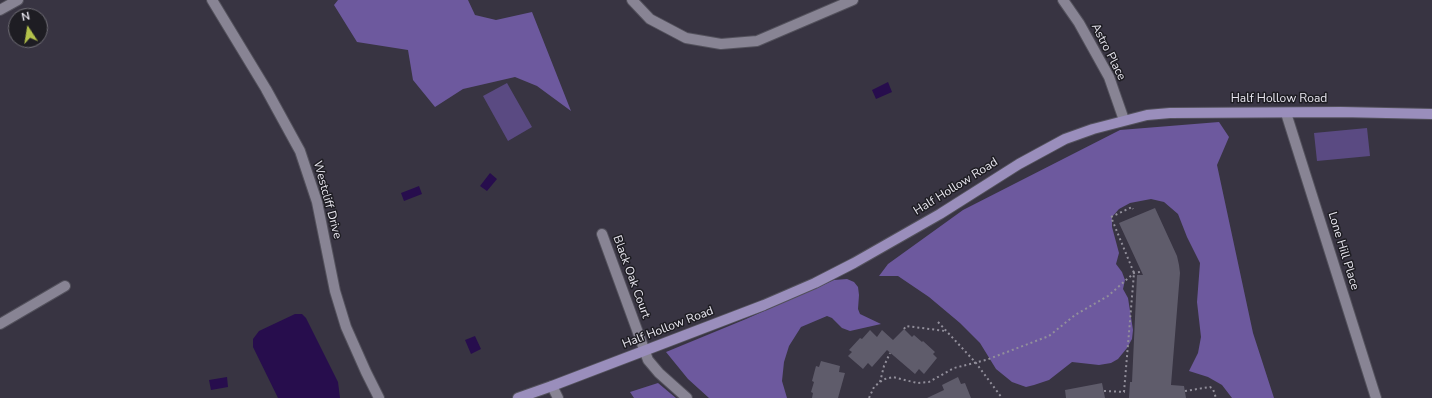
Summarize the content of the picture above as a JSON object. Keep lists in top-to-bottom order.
{
  "streets": {
    "main road": ["Half Hollow Road"],
    "street": [
      "Astro Place",
      "Westcliff Drive",
      "Lone Hill Place",
      "Black Oak Court"
    ]
  },
  "crossings": [
    ["Astro Place", "Half Hollow Road"],
    ["Half Hollow Road", "Lone Hill Place"],
    ["Half Hollow Road", "Black Oak Court"]
  ],
  "north": "top"
}
